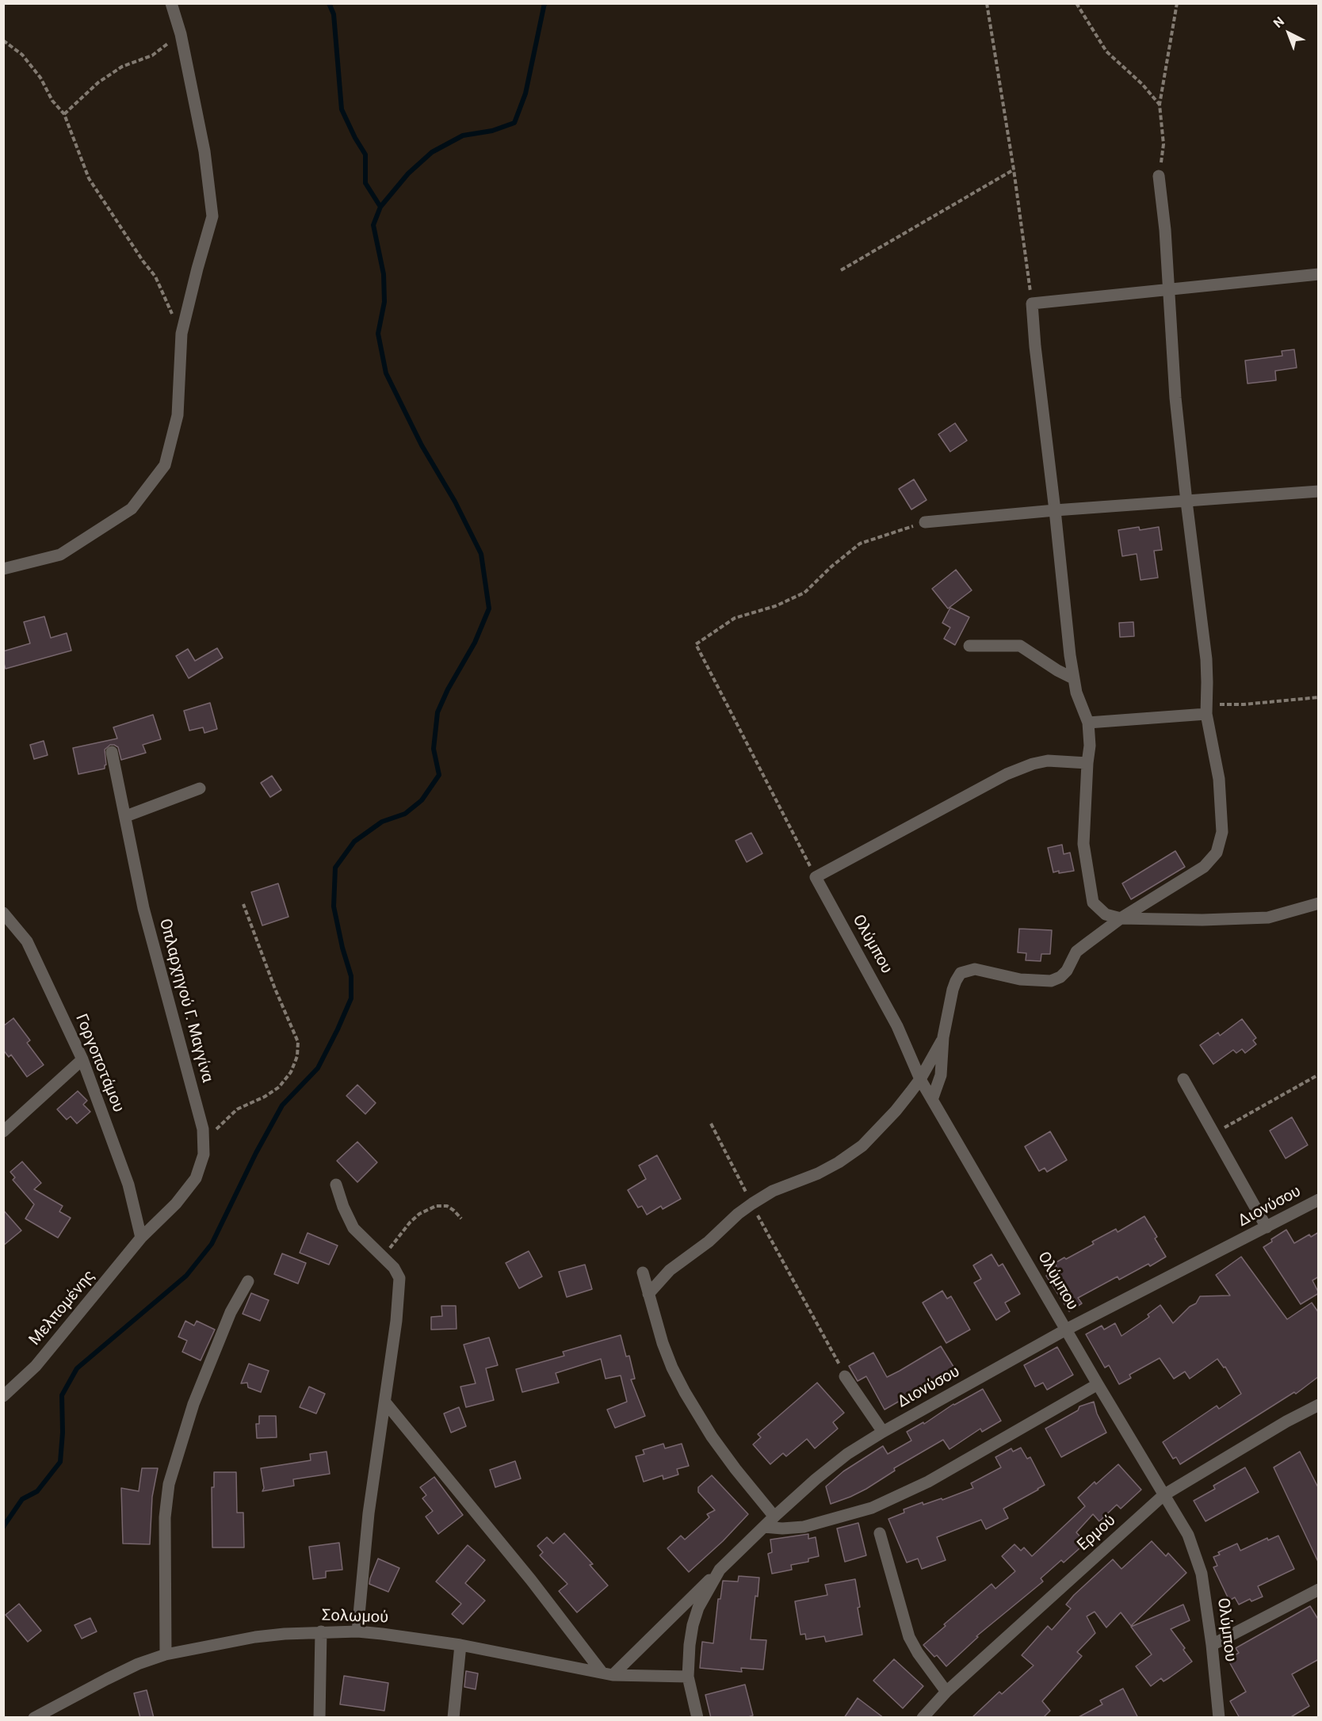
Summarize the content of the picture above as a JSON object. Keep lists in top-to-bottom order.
{
  "streets": {
    "street": [
      "Ολύμπου",
      "Οπλαρχηγού Γ. Μαγγίνα",
      "Γοργοποτάμου",
      "Διονύσου",
      "Μελπομένης",
      "Ερμού",
      "Σολωμού"
    ]
  },
  "crossings": [
    ["Ολύμπου", "Διονύσου"],
    ["Ολύμπου", "Ερμού"],
    ["Οπλαρχηγού Γ. Μαγγίνα", "Γοργοποτάμου"],
    ["Οπλαρχηγού Γ. Μαγγίνα", "Μελπομένης"],
    ["Γοργοποτάμου", "Μελπομένης"],
    ["Διονύσου", "Σολωμού"]
  ],
  "north": "top left"
}
